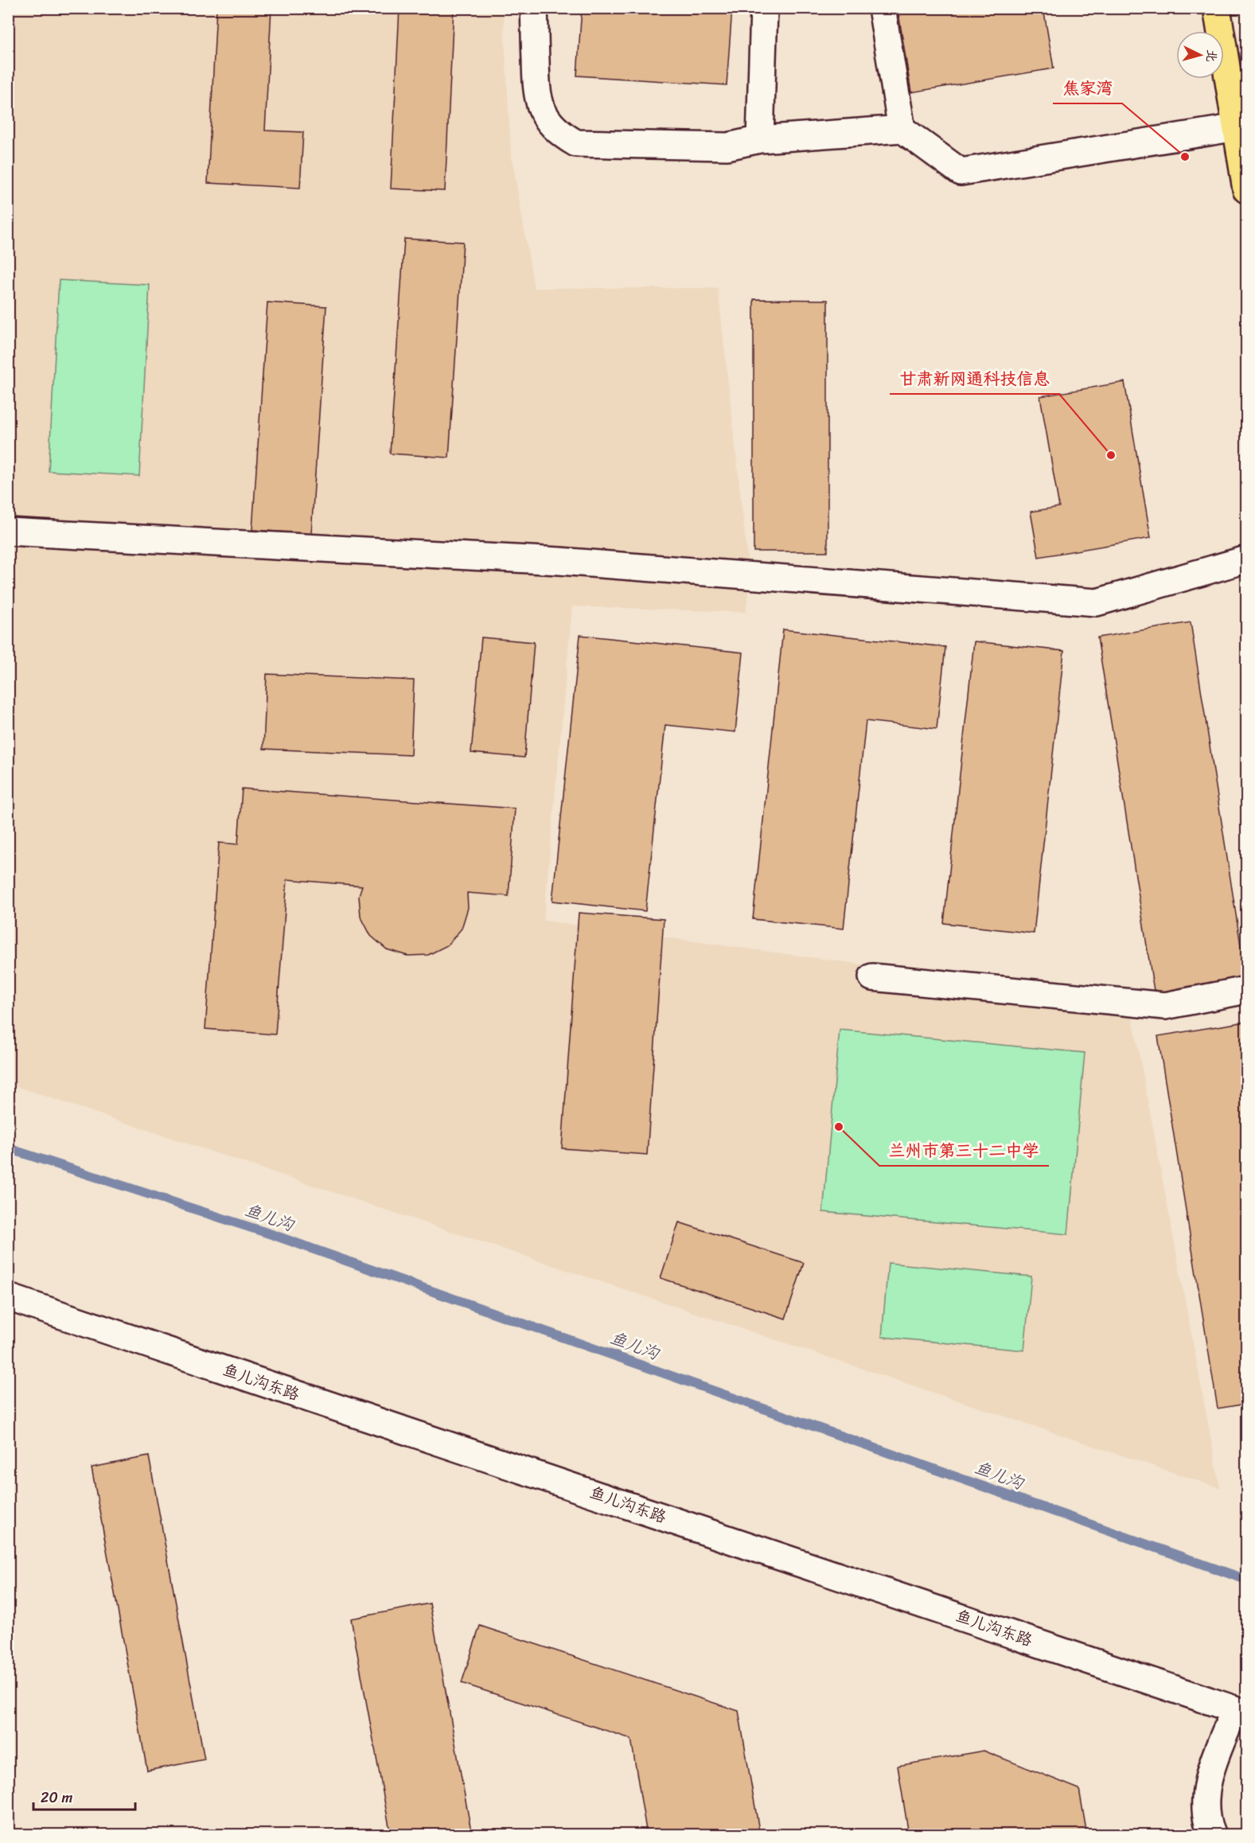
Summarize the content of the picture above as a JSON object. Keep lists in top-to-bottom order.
{
  "streets": {
    "street": ["鱼儿沟东路"]
  },
  "water": ["鱼儿沟"],
  "places": ["焦家湾", "甘肃新网通科技信息", "兰州市第三十二中学"],
  "scale_bar": "20 m",
  "north": "right"
}
